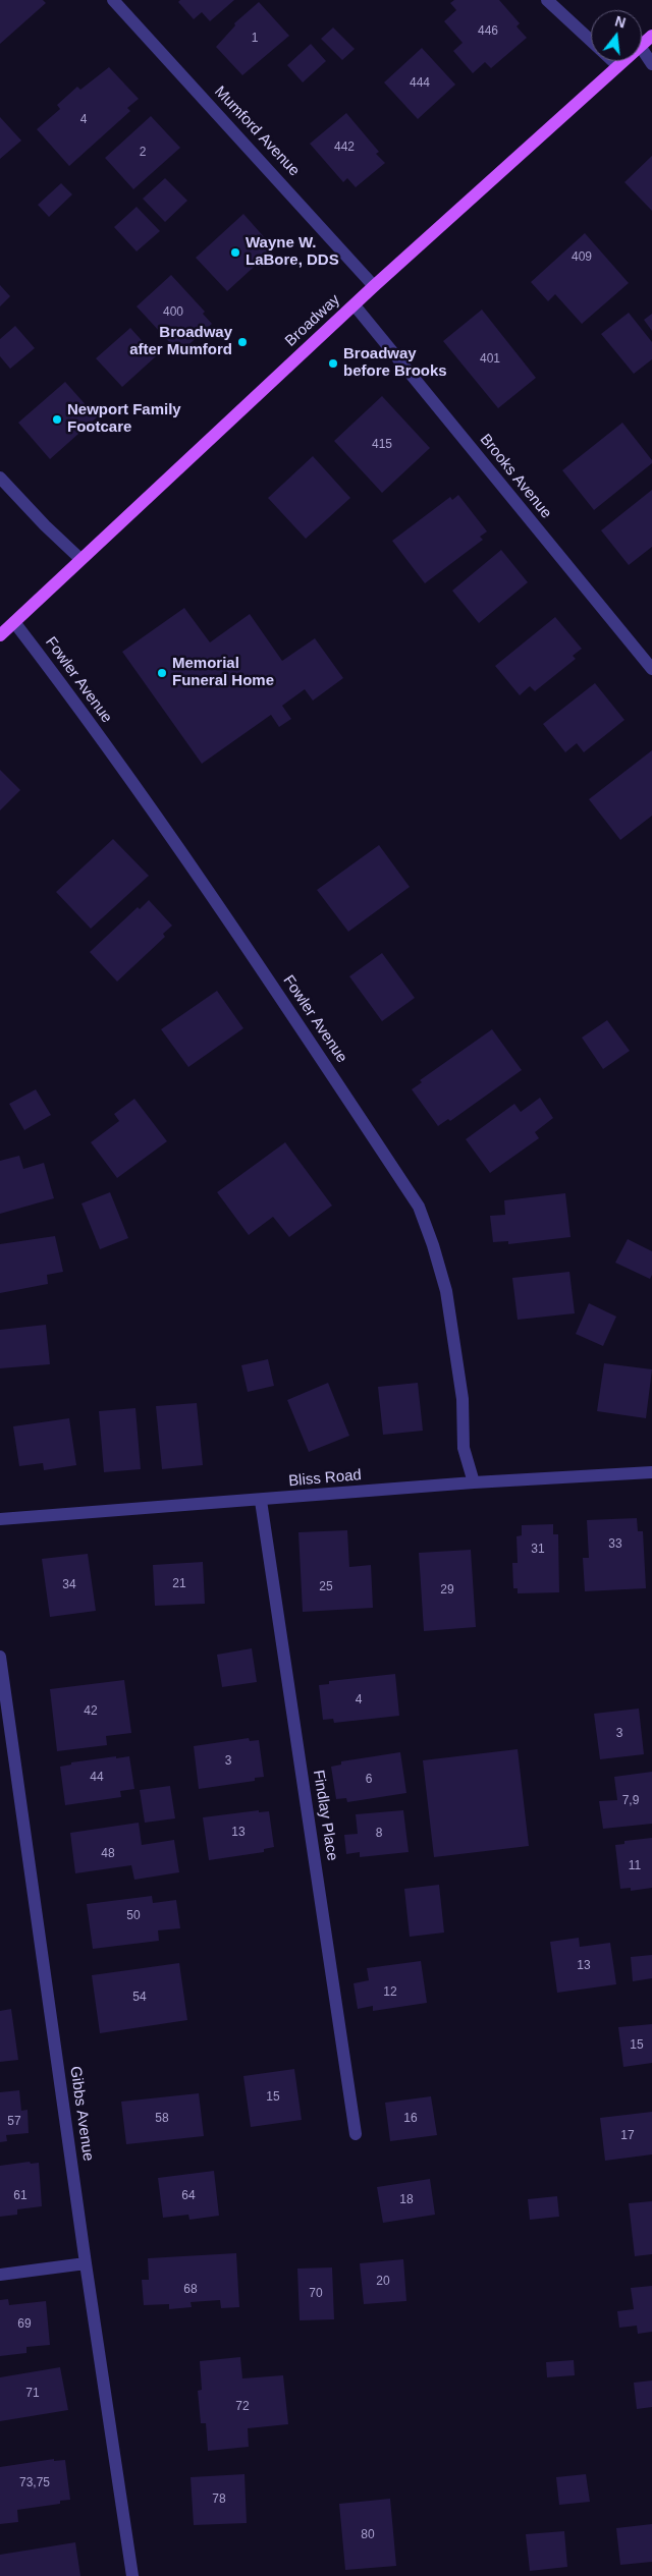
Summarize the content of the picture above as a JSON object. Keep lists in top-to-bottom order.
{
  "streets": {
    "main road": ["Broadway"],
    "street": [
      "Mumford Avenue",
      "Brooks Avenue",
      "Fowler Avenue",
      "Bliss Road",
      "Findlay Place",
      "Gibbs Avenue"
    ]
  },
  "crossings": [
    ["Mumford Avenue", "Broadway"],
    ["Broadway", "Brooks Avenue"],
    ["Broadway", "Fowler Avenue"],
    ["Fowler Avenue", "Bliss Road"],
    ["Bliss Road", "Findlay Place"]
  ],
  "places": [
    "Wayne W. LaBore, DDS",
    "Broadway after Mumford",
    "Broadway before Brooks",
    "Newport Family Footcare",
    "Memorial Funeral Home"
  ],
  "house_numbers": [
    "446",
    "1",
    "444",
    "4",
    "442",
    "2",
    "409",
    "400",
    "401",
    "415",
    "33",
    "31",
    "21",
    "34",
    "25",
    "29",
    "4",
    "42",
    "3",
    "3",
    "44",
    "6",
    "7,9",
    "13",
    "8",
    "48",
    "11",
    "50",
    "13",
    "12",
    "54",
    "15",
    "15",
    "58",
    "16",
    "57",
    "17",
    "61",
    "64",
    "18",
    "20",
    "68",
    "70",
    "69",
    "71",
    "72",
    "73,75",
    "78",
    "80"
  ],
  "north": "top"
}
